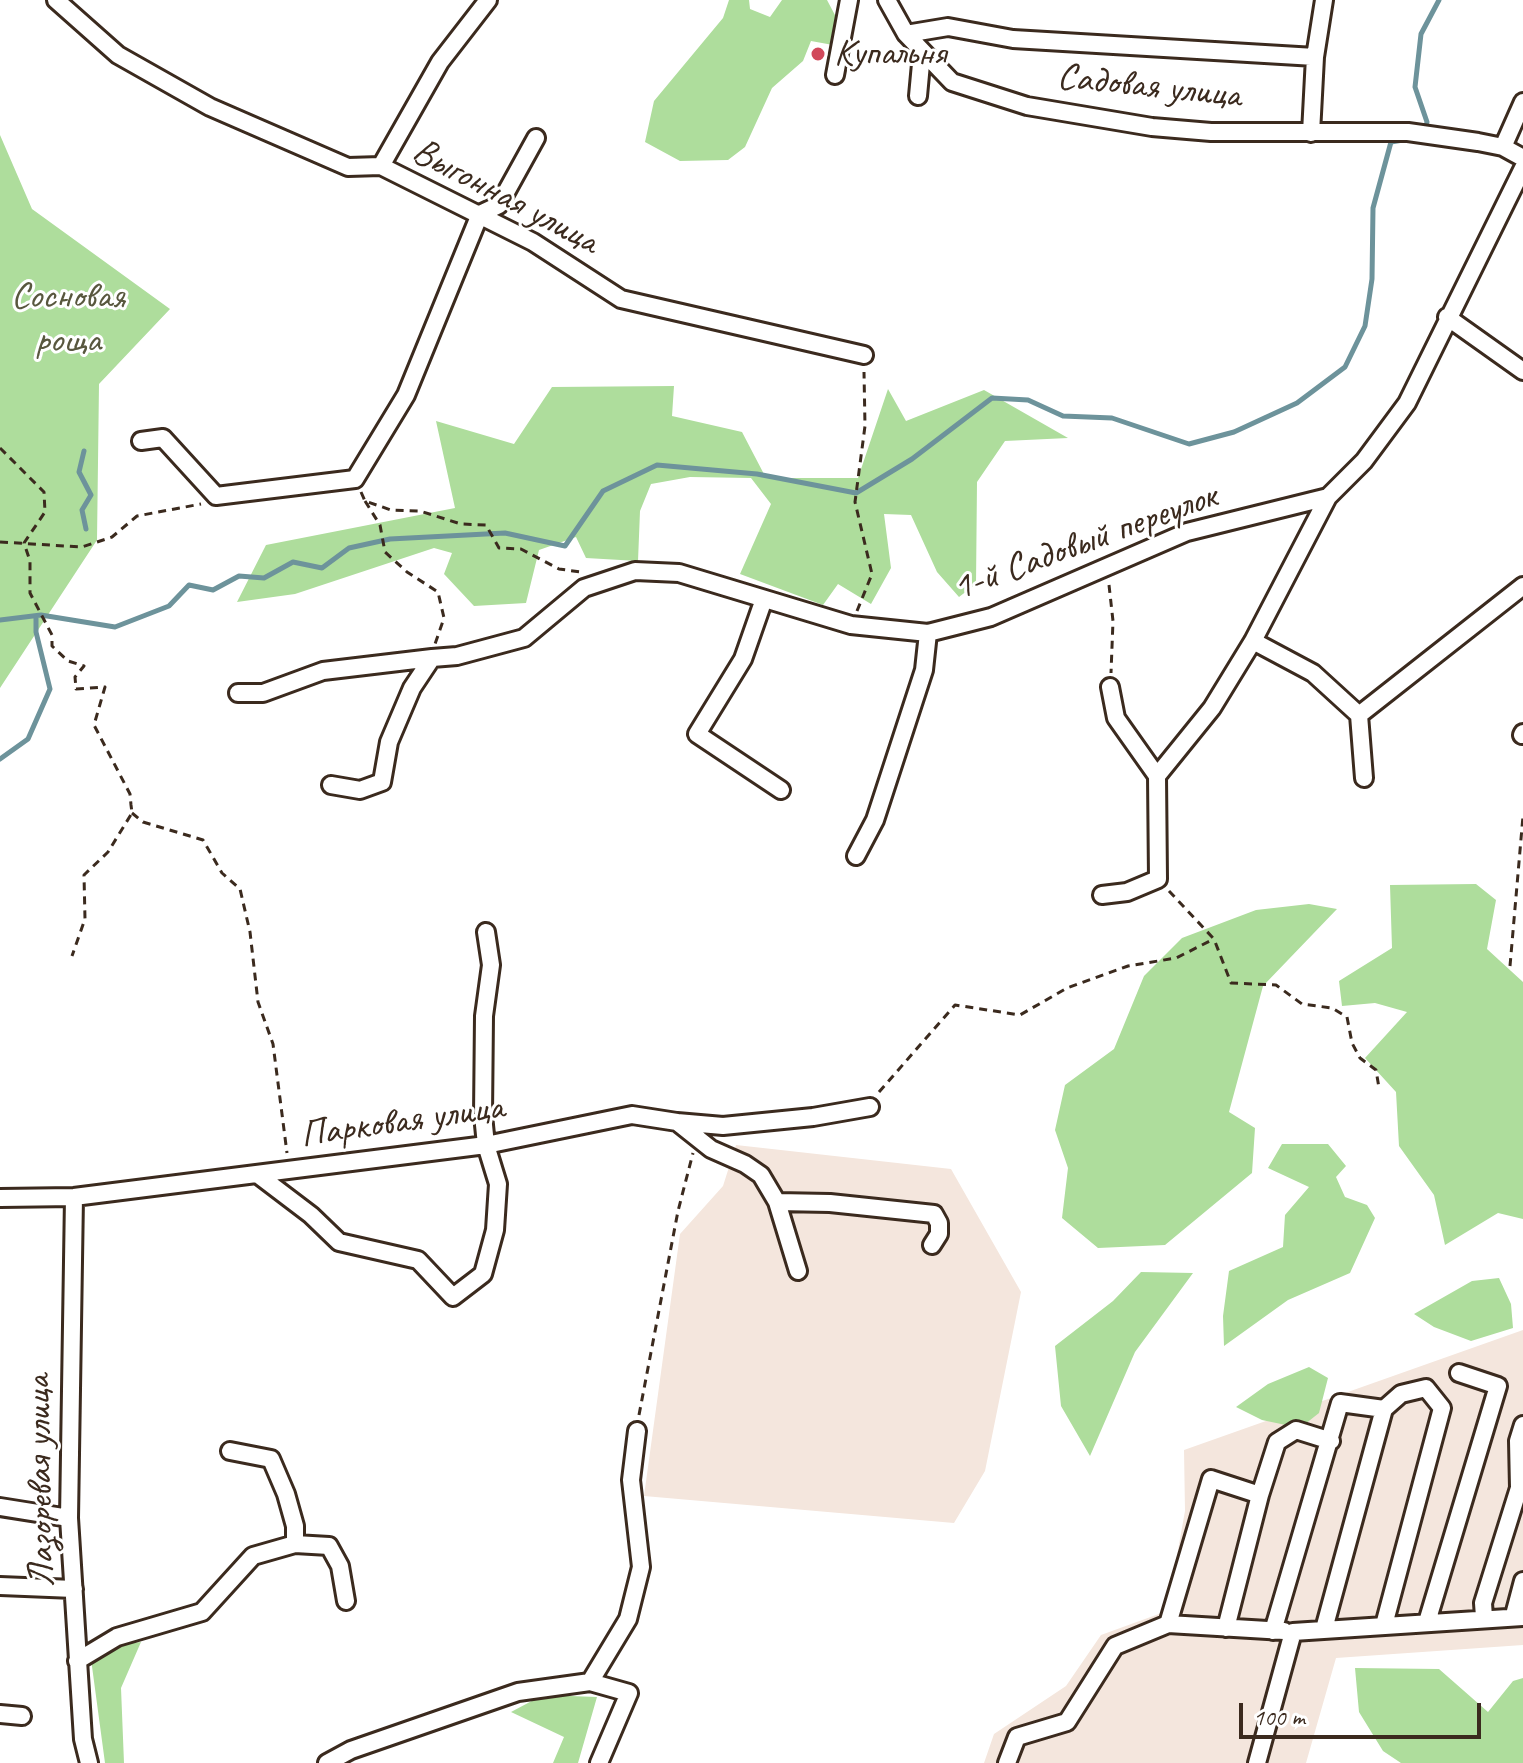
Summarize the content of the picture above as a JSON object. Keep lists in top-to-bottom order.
{
  "streets": {
    "street": [
      "Садовая улица",
      "Выгонная улица",
      "1-й Садовый переулок",
      "Парковая улица",
      "Лазоревая улица"
    ]
  },
  "crossings": [
    ["Парковая улица", "Лазоревая улица"]
  ],
  "parks": ["Сосновая роща"],
  "places": ["Купальня"],
  "scale_bar": "100 m"
}
